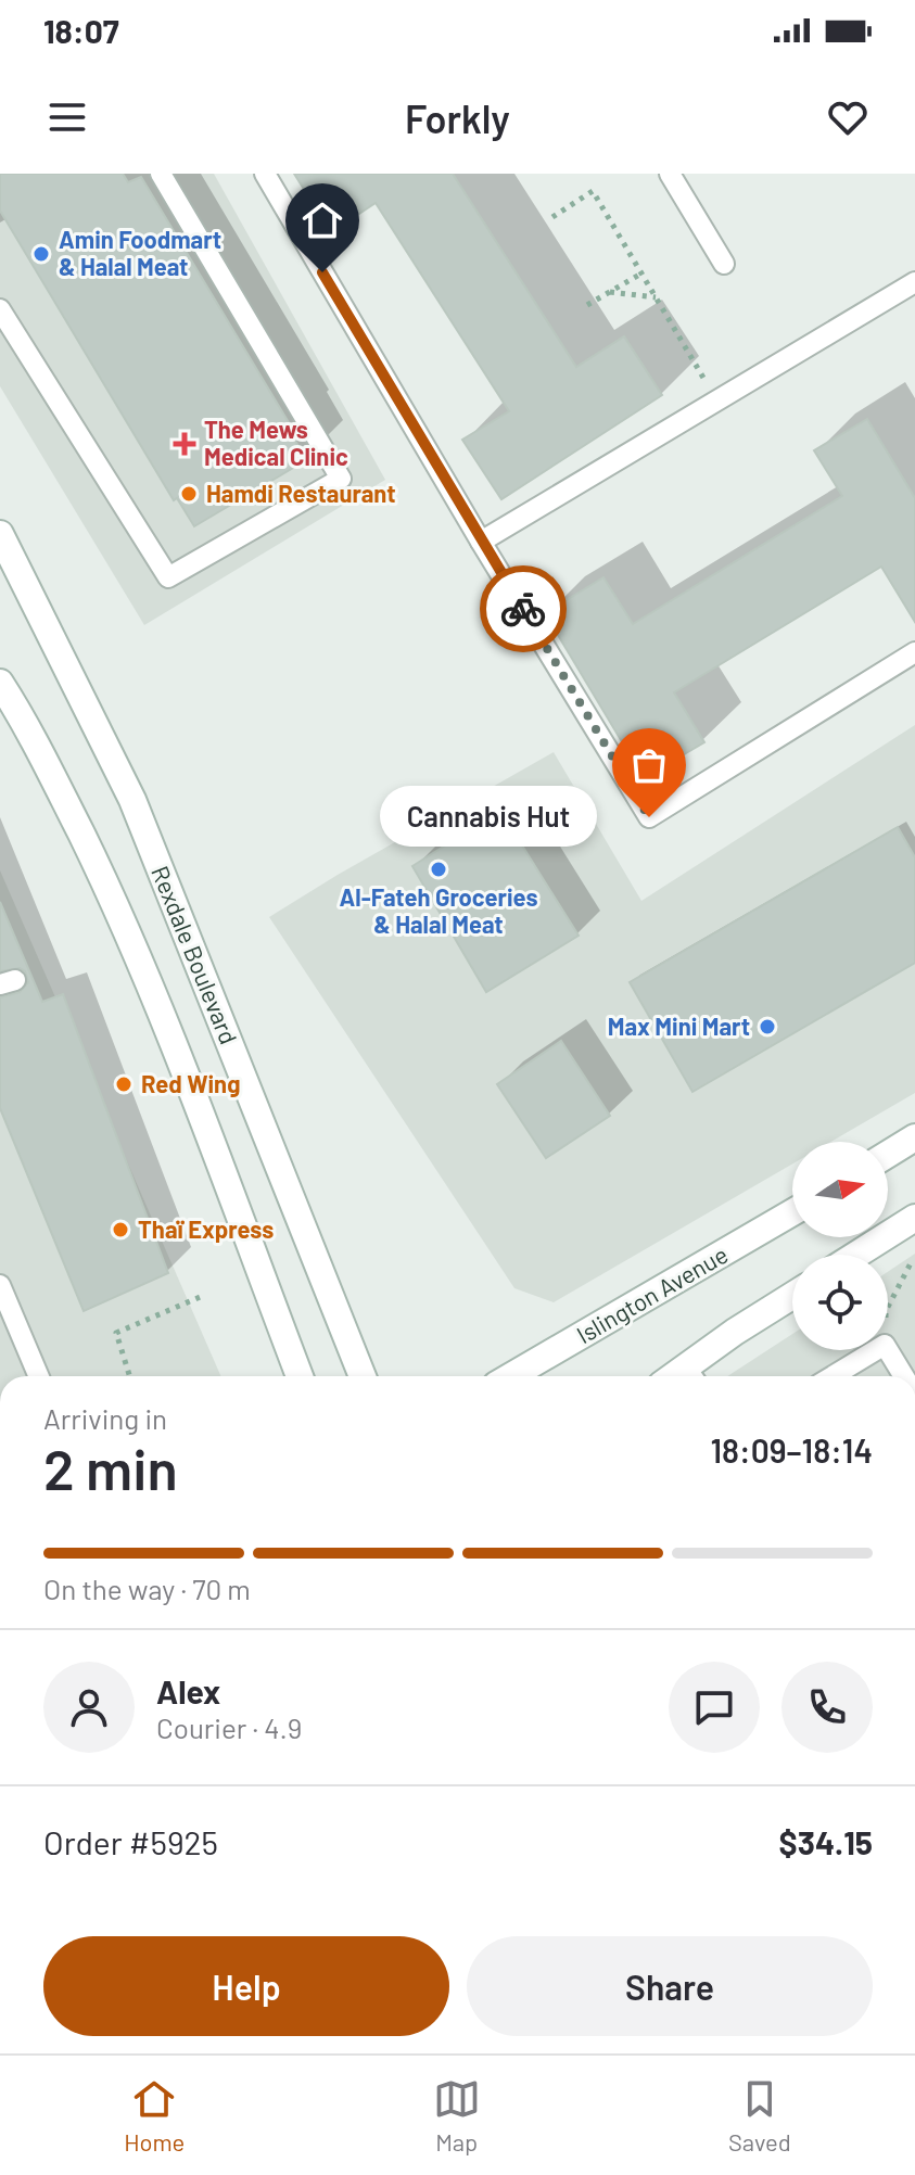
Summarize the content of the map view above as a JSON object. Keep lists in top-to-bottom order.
{
  "streets": {
    "main road": ["Rexdale Boulevard", "Islington Avenue"]
  },
  "places": {
    "other": [
      "Amin Foodmart & Halal Meat",
      "Hamdi Restaurant",
      "Cannabis Hut",
      "Al-Fateh Groceries & Halal Meat",
      "Max Mini Mart",
      "Red Wing",
      "Thaï Express"
    ],
    "health": ["The Mews Medical Clinic"]
  },
  "north": "right",
  "page": {
    "status": "18:07",
    "header": "Forkly",
    "bubble": "Cannabis Hut",
    "heading": ["2 min", "Arriving in", "18:09–18:14"],
    "panel": [
      "Alex",
      "Courier · 4.9",
      "Order #5925",
      "$34.15"
    ],
    "bar": "On the way · 70 m",
    "buttons": ["Help", "Share"],
    "tabs": ["Home", "Map", "Saved"]
  }
}
